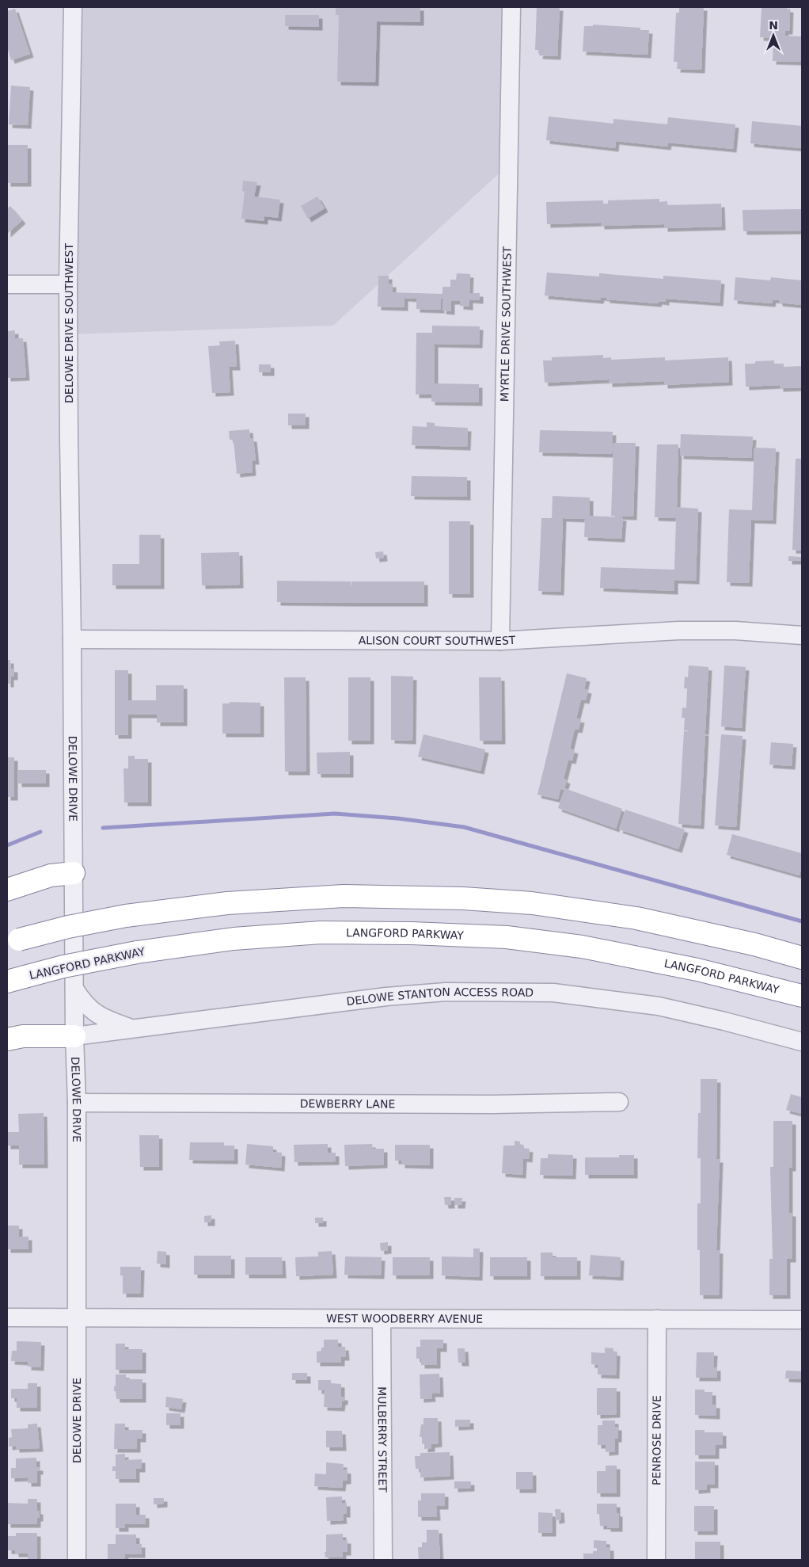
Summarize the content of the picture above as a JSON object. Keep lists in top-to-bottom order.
{
  "streets": {
    "highway": ["LANGFORD PARKWAY"],
    "street": [
      "DELOWE DRIVE SOUTHWEST",
      "MYRTLE DRIVE SOUTHWEST",
      "ALISON COURT SOUTHWEST",
      "DELOWE DRIVE",
      "DELOWE STANTON ACCESS ROAD",
      "DEWBERRY LANE",
      "WEST WOODBERRY AVENUE",
      "MULBERRY STREET",
      "PENROSE DRIVE"
    ]
  },
  "crossings": [
    ["DELOWE DRIVE SOUTHWEST", "ALISON COURT SOUTHWEST"],
    ["DELOWE DRIVE SOUTHWEST", "DELOWE DRIVE"],
    ["MYRTLE DRIVE SOUTHWEST", "ALISON COURT SOUTHWEST"],
    ["ALISON COURT SOUTHWEST", "DELOWE DRIVE"],
    ["DELOWE DRIVE", "DELOWE STANTON ACCESS ROAD"],
    ["DELOWE DRIVE", "DEWBERRY LANE"],
    ["DELOWE DRIVE", "WEST WOODBERRY AVENUE"],
    ["WEST WOODBERRY AVENUE", "MULBERRY STREET"],
    ["WEST WOODBERRY AVENUE", "PENROSE DRIVE"]
  ],
  "north": "top"
}
